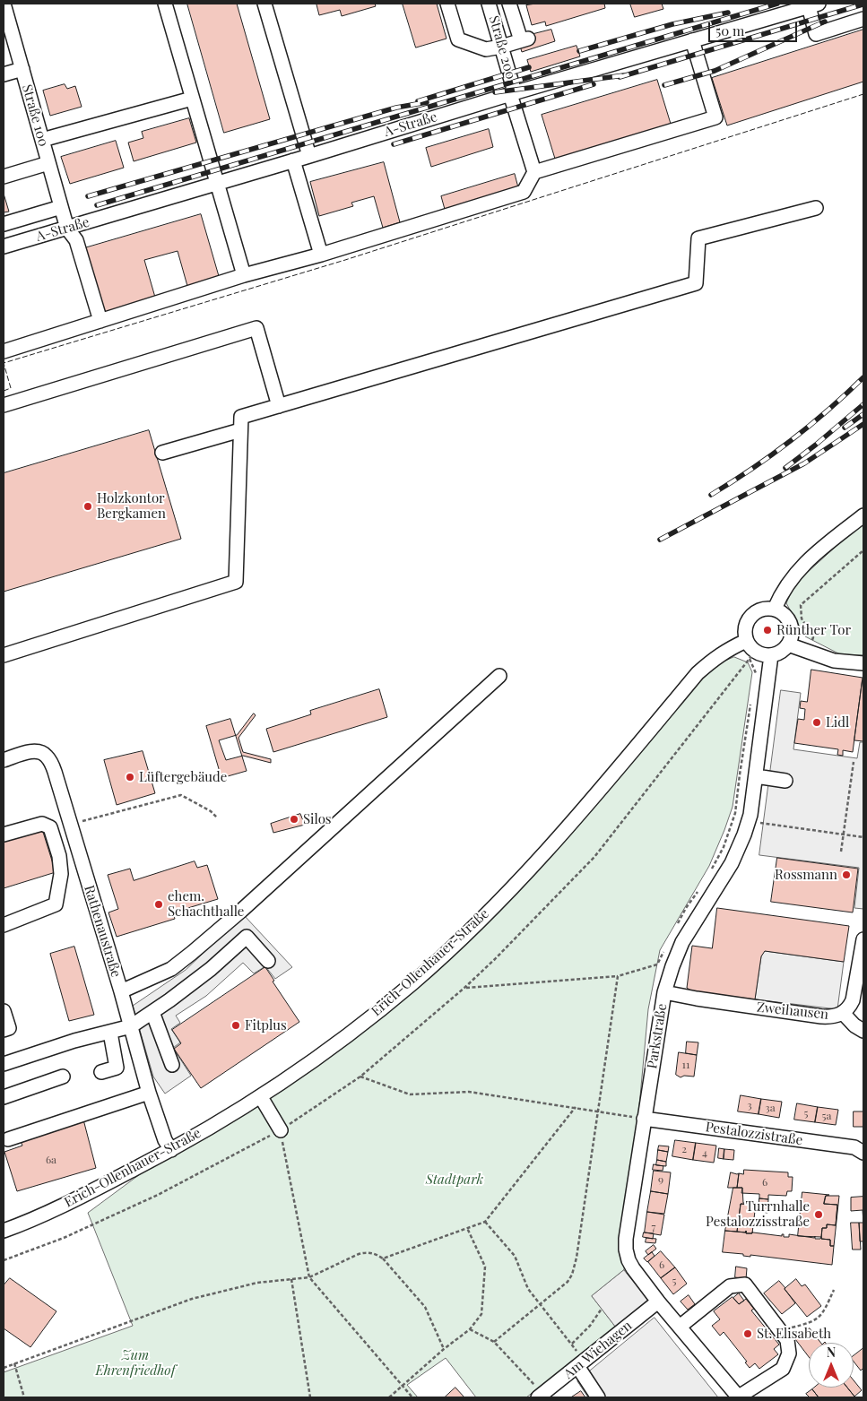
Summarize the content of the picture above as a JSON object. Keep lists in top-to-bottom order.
{
  "streets": {
    "street": [
      "Straße 200",
      "Straße 100",
      "A-Straße",
      "Rathenaustraße",
      "Erich-Ollenhauer-Straße",
      "Zweihausen",
      "Parkstraße",
      "Pestalozzistraße",
      "Am Wiehagen"
    ]
  },
  "crossings": [
    ["Straße 200", "A-Straße"],
    ["Straße 100", "A-Straße"],
    ["Rathenaustraße", "Erich-Ollenhauer-Straße"],
    ["Erich-Ollenhauer-Straße", "Parkstraße"],
    ["Zweihausen", "Parkstraße"],
    ["Parkstraße", "Pestalozzistraße"],
    ["Parkstraße", "Am Wiehagen"]
  ],
  "parks": ["Stadtpark", "Zum Ehrenfriedhof"],
  "places": [
    "Holzkontor Bergkamen",
    "Rünther Tor",
    "Lidl",
    "Lüftergebäude",
    "Silos",
    "Rossmann",
    "ehem. Schachthalle",
    "Fitplus",
    "Turrnhalle Pestalozzisstraße",
    "St. Elisabeth"
  ],
  "house_numbers": [
    "11",
    "3",
    "3a",
    "5",
    "5a",
    "2",
    "4",
    "6a",
    "9",
    "6",
    "7",
    "6",
    "5"
  ],
  "scale_bar": "50 m",
  "north": "top"
}
